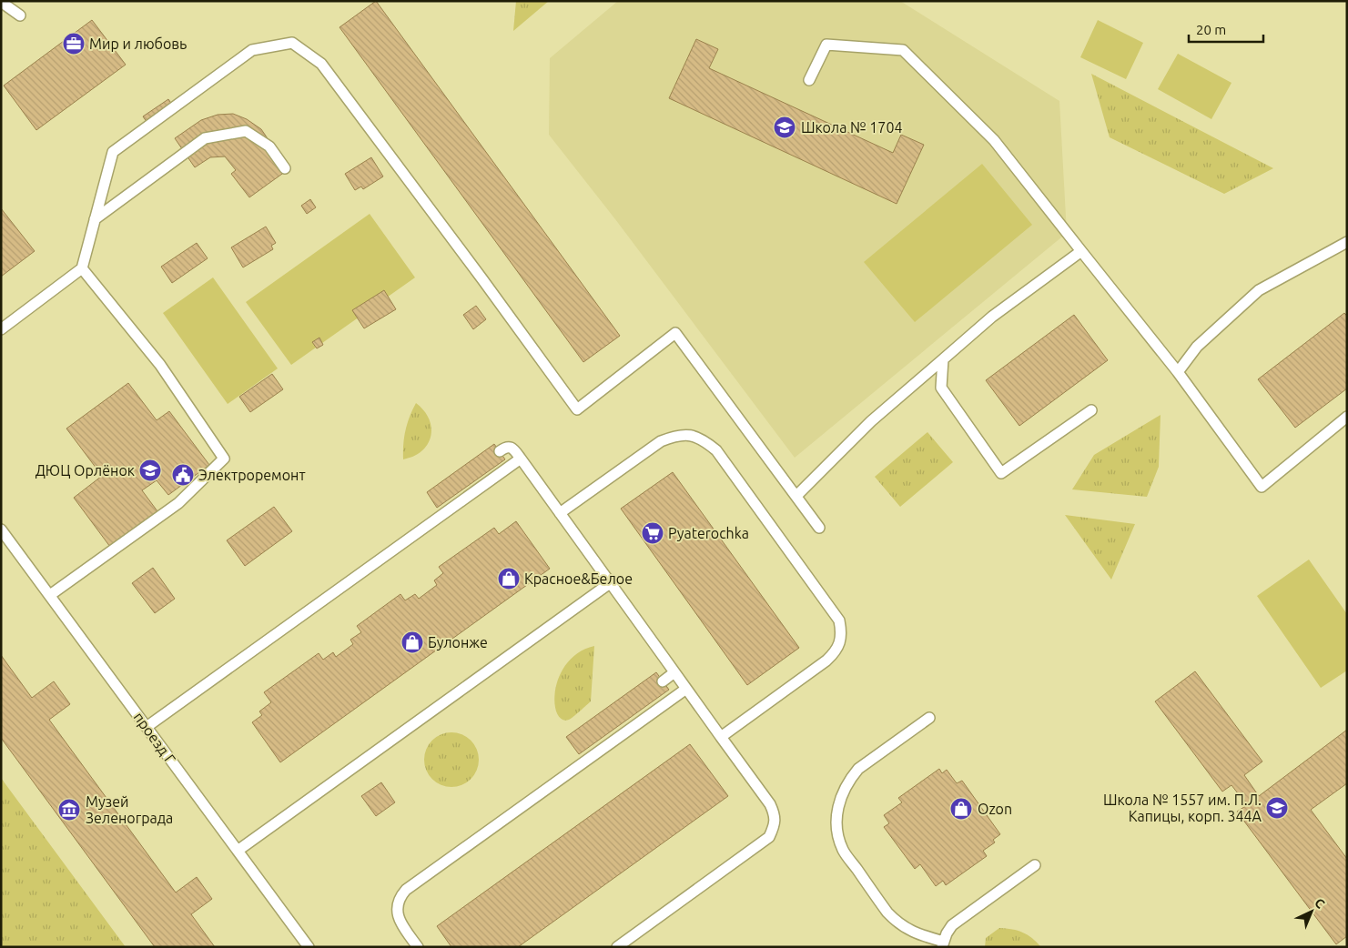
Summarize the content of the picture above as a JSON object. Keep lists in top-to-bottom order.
{
  "streets": {
    "lane": ["проезд Г"]
  },
  "places": {
    "office": ["Мир и любовь"],
    "school or university": ["Школа № 1704", "ДЮЦ Орлёнок", "Школа № 1557 им. П.Л. Капицы, корп. 344А"],
    "public building": ["Электроремонт"],
    "supermarket": ["Pyaterochka"],
    "shop": ["Красное&Белое", "Булонже", "Ozon"],
    "museum": ["Музей Зеленограда"]
  },
  "scale_bar": "20 m",
  "north": "top right"
}
